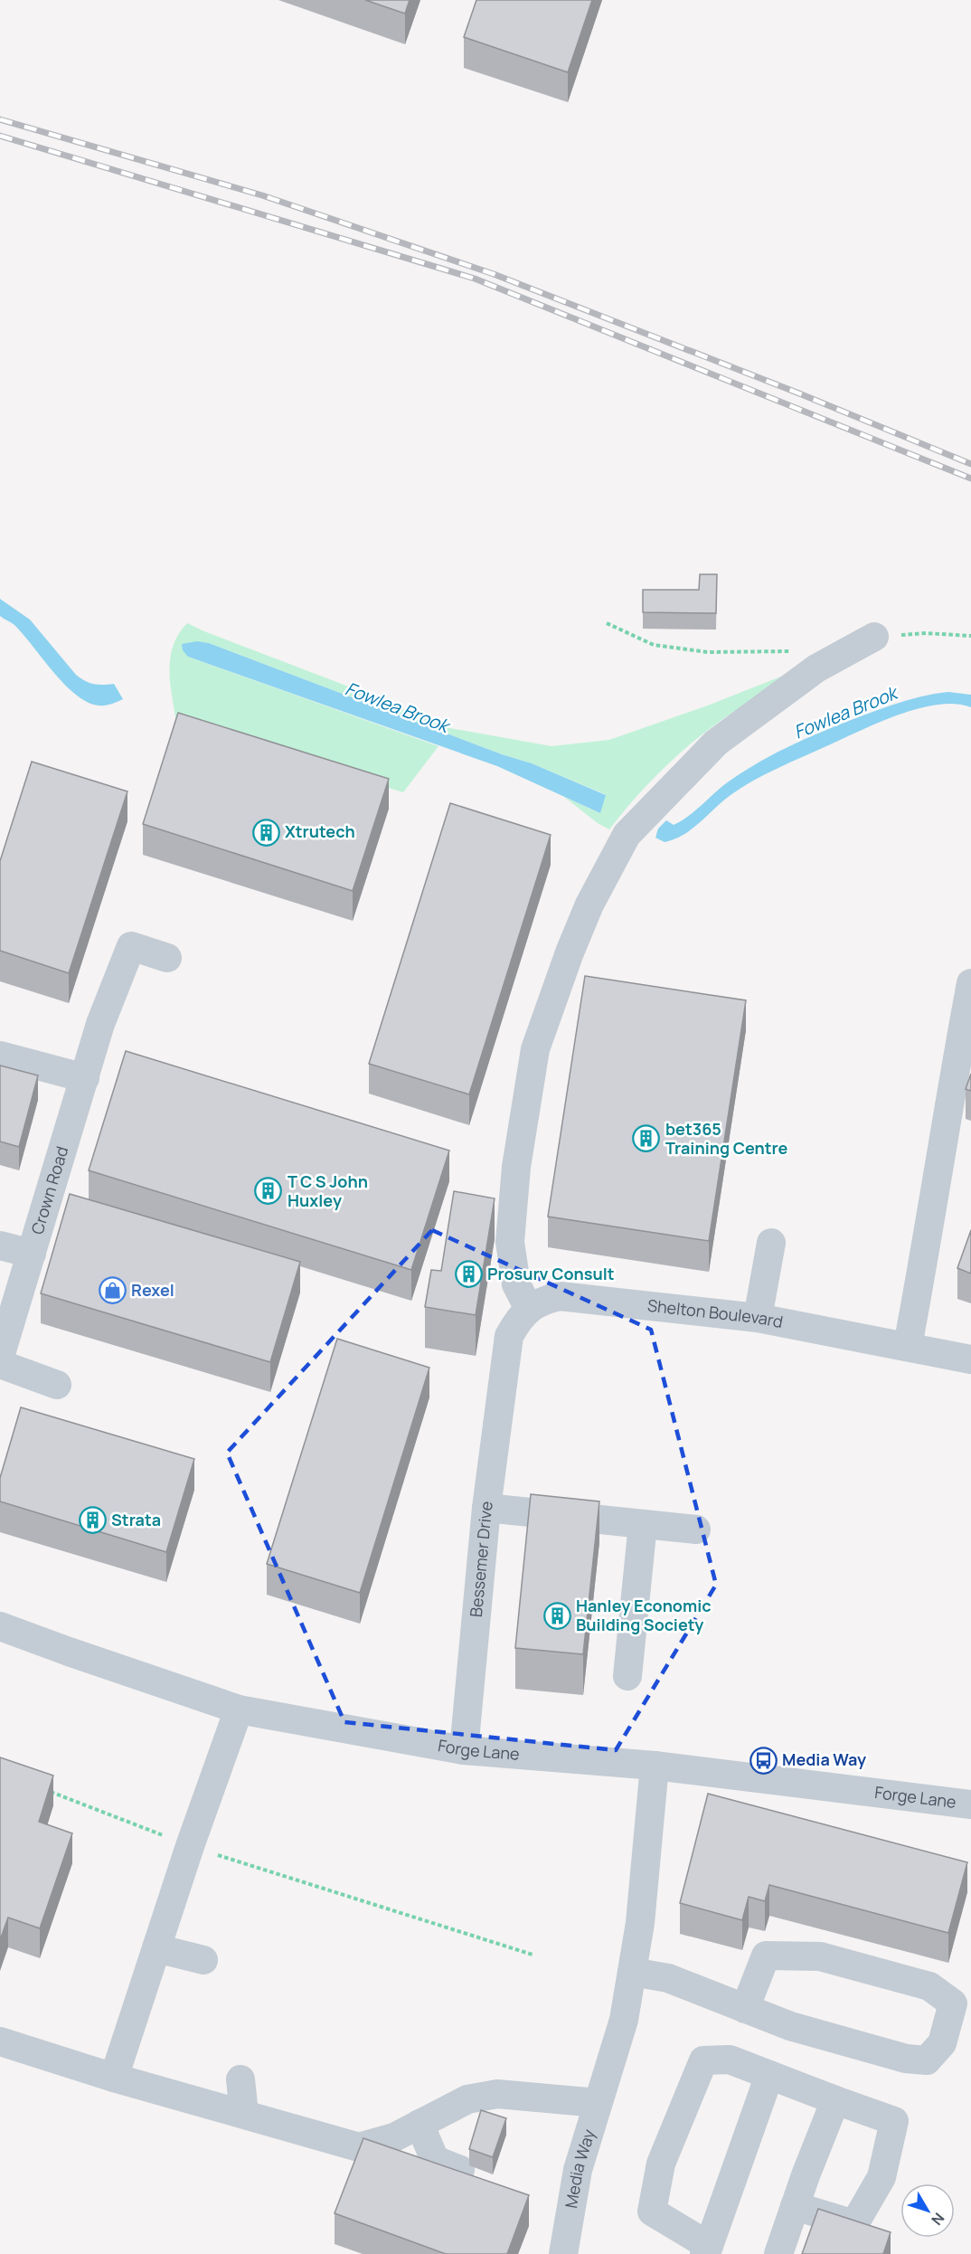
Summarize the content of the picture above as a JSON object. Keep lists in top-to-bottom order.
{
  "streets": {
    "street": [
      "Crown Road",
      "Shelton Boulevard",
      "Bessemer Drive",
      "Forge Lane",
      "Media Way"
    ]
  },
  "crossings": [
    ["Shelton Boulevard", "Bessemer Drive"],
    ["Bessemer Drive", "Forge Lane"],
    ["Forge Lane", "Media Way"]
  ],
  "water": ["Fowlea Brook"],
  "places": {
    "building": [
      "Xtrutech",
      "bet365 Training Centre",
      "T C S John Huxley",
      "Prosurv Consult",
      "Strata",
      "Hanley Economic Building Society"
    ],
    "shop": ["Rexel"],
    "bus stop": ["Media Way"]
  },
  "north": "bottom right"
}
